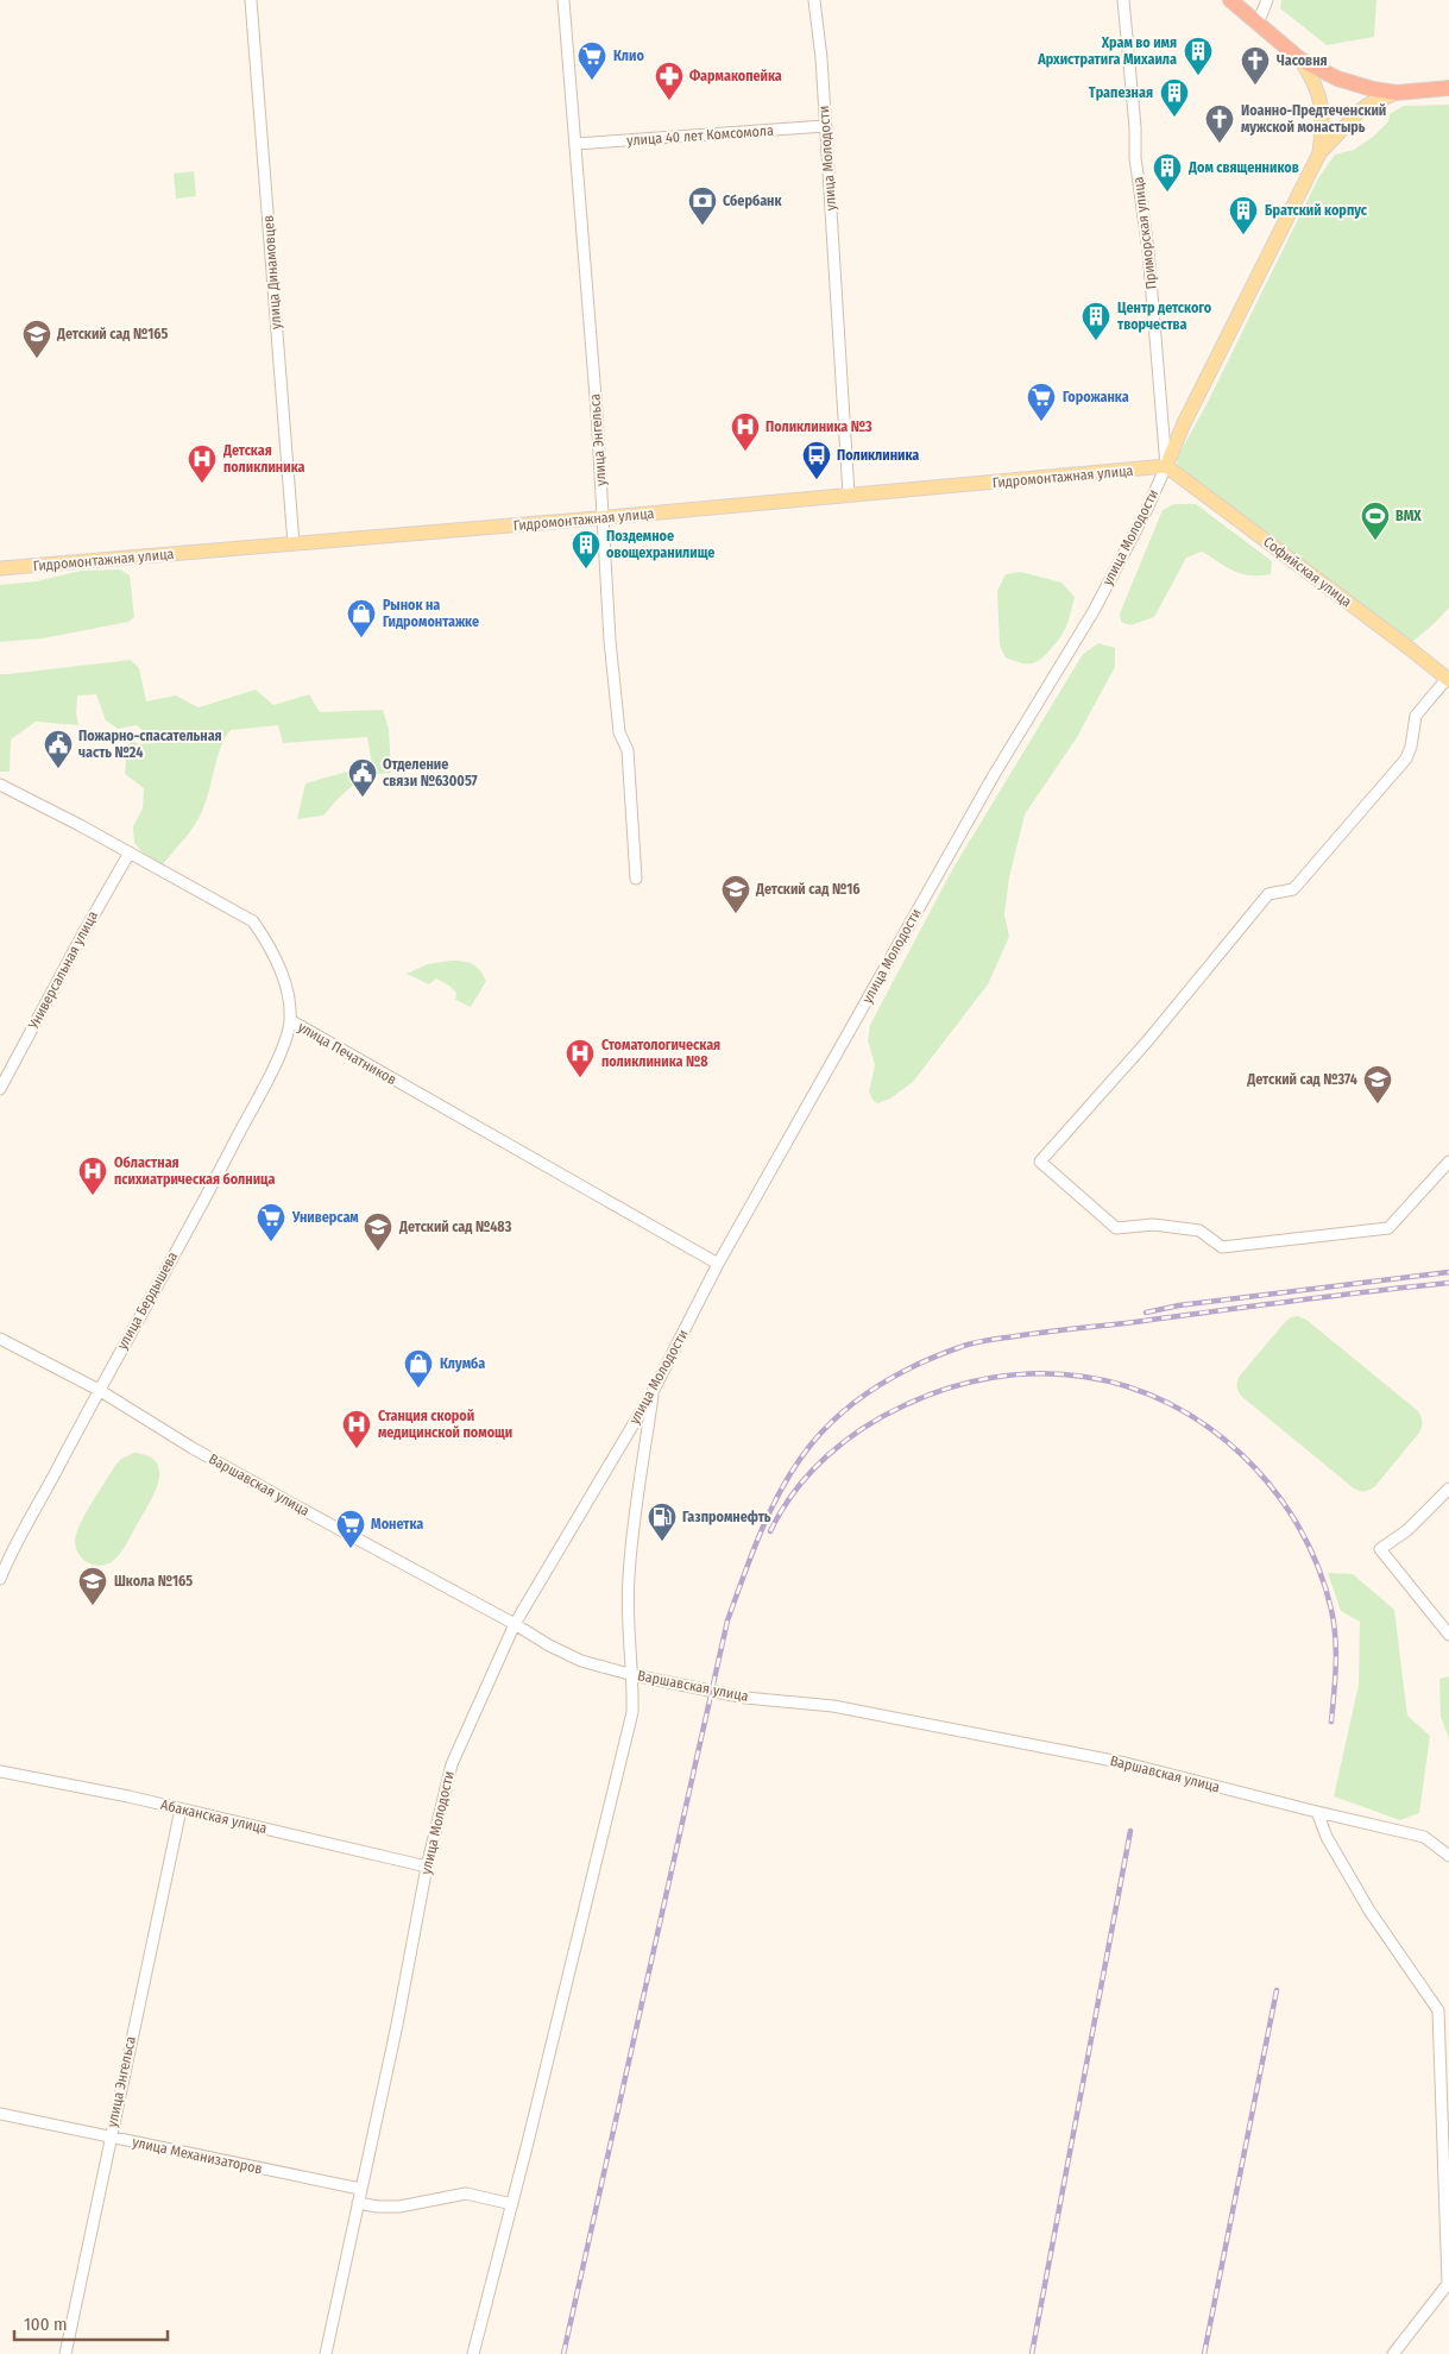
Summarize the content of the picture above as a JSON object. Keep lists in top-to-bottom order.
{
  "streets": {
    "main road": ["Гидромонтажная улица", "Софийская улица"],
    "street": [
      "улица 40 лет Комсомола",
      "улица Молодости",
      "Приморская улица",
      "улица Динамовцев",
      "улица Энгельса",
      "Универсальная улица",
      "улица Печатников",
      "улица Бердышева",
      "Варшавская улица",
      "Абаканская улица",
      "улица Механизаторов"
    ]
  },
  "crossings": [
    ["улица 40 лет Комсомола", "улица Молодости"],
    ["улица 40 лет Комсомола", "улица Энгельса"],
    ["улица Молодости", "Приморская улица"],
    ["улица Молодости", "Гидромонтажная улица"],
    ["улица Молодости", "Софийская улица"],
    ["улица Молодости", "улица Печатников"],
    ["улица Молодости", "Варшавская улица"],
    ["улица Молодости", "Абаканская улица"],
    ["улица Молодости", "улица Механизаторов"],
    ["Приморская улица", "Гидромонтажная улица"],
    ["Приморская улица", "Софийская улица"],
    ["улица Динамовцев", "Гидромонтажная улица"],
    ["улица Энгельса", "Гидромонтажная улица"],
    ["улица Энгельса", "Абаканская улица"],
    ["улица Энгельса", "улица Механизаторов"],
    ["Гидромонтажная улица", "Софийская улица"],
    ["Универсальная улица", "улица Печатников"],
    ["улица Печатников", "улица Бердышева"],
    ["улица Бердышева", "Варшавская улица"]
  ],
  "places": {
    "building": [
      "Храм во имя Архистратига Михаила",
      "Трапезная",
      "Дом священников",
      "Братский корпус",
      "Центр детского творчества",
      "Поздемное овощехранилище"
    ],
    "supermarket": [
      "Клио",
      "Горожанка",
      "Универсам",
      "Монетка"
    ],
    "church": ["Часовня", "Иоанно-Предтеченский мужской монастырь"],
    "pharmacy": ["Фармакопейка"],
    "bank": ["Сбербанк"],
    "school or university": [
      "Детский сад №165",
      "Детский сад №16",
      "Детский сад №374",
      "Детский сад №483",
      "Школа №165"
    ],
    "hospital": [
      "Поликлиника №3",
      "Детская поликлиника",
      "Стоматологическая поликлиника №8",
      "Областная психиатрическая болница",
      "Станция скорой медицинской помощи"
    ],
    "bus stop": ["Поликлиника"],
    "sports": ["BMX"],
    "shop": ["Рынок на Гидромонтажке", "Клумба"],
    "public building": ["Пожарно-спасательная часть №24", "Отделение связи №630057"],
    "fuel station": ["Газпромнефть"]
  },
  "scale_bar": "100 m"
}
